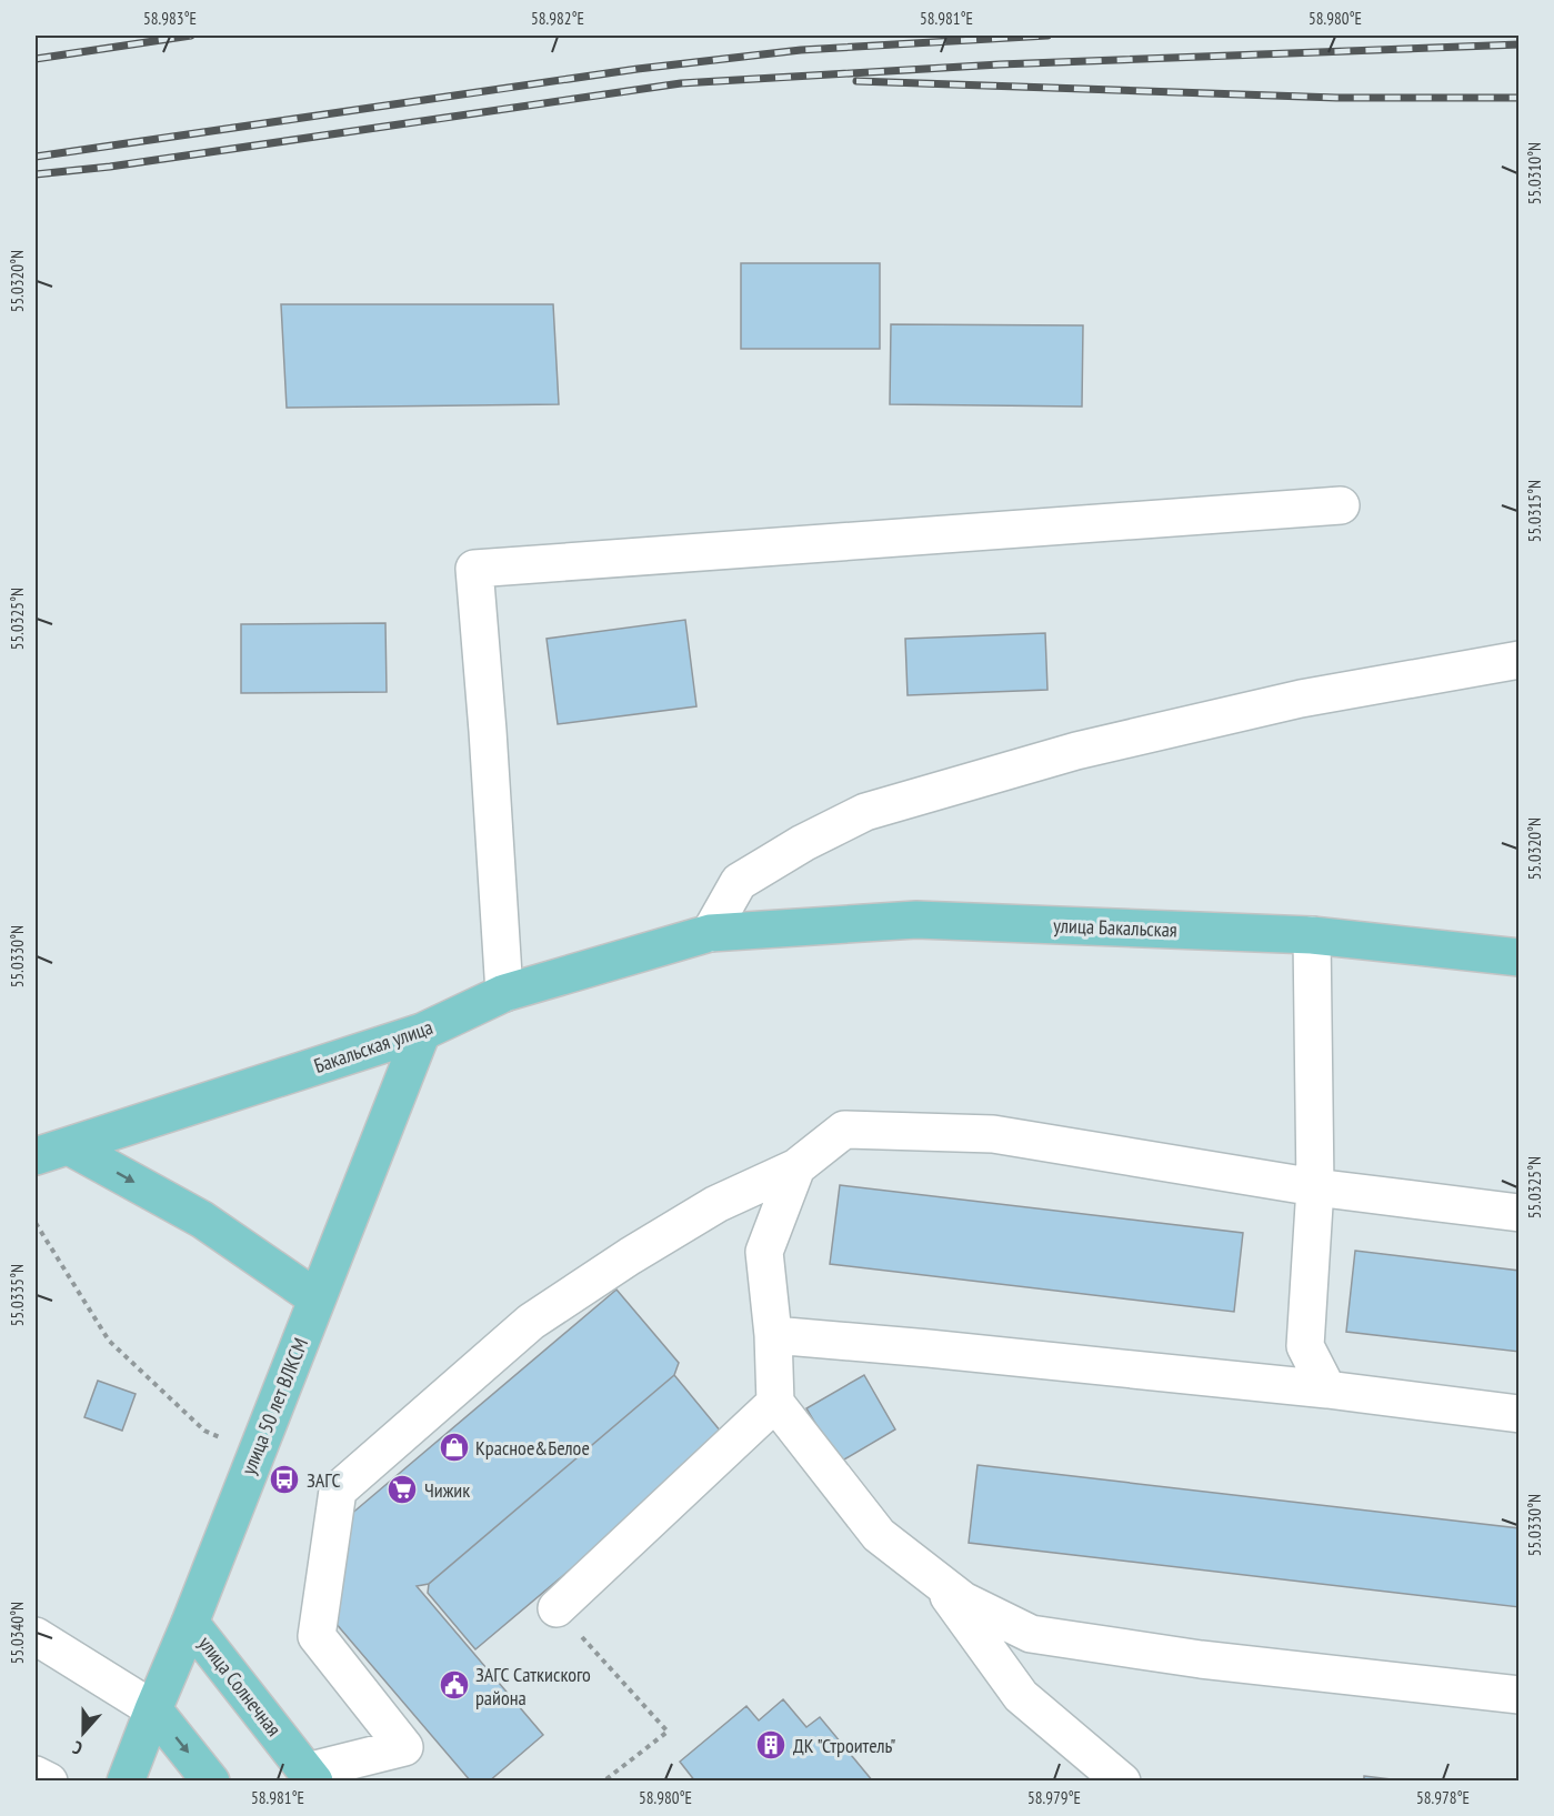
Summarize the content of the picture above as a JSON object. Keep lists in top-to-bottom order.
{
  "streets": {
    "main road": [
      "улица Бакальская",
      "Бакальская улица",
      "улица 50 лет ВЛКСМ",
      "улица Солнечная"
    ]
  },
  "crossings": [
    ["улица Бакальская", "Бакальская улица"],
    ["Бакальская улица", "улица 50 лет ВЛКСМ"],
    ["улица 50 лет ВЛКСМ", "улица Солнечная"]
  ],
  "places": {
    "shop": ["Красное&Белое"],
    "bus stop": ["ЗАГС"],
    "supermarket": ["Чижик"],
    "public building": ["ЗАГС Саткиского района"],
    "building": ["ДК \"Строитель\""]
  },
  "north": "bottom",
  "coordinates": [
    "58.983°E",
    "58.982°E",
    "58.981°E",
    "58.980°E",
    "55.0310°N",
    "55.0320°N",
    "55.0315°N",
    "55.0325°N",
    "55.0330°N",
    "55.0335°N",
    "55.0340°N",
    "58.979°E",
    "58.978°E"
  ]
}
